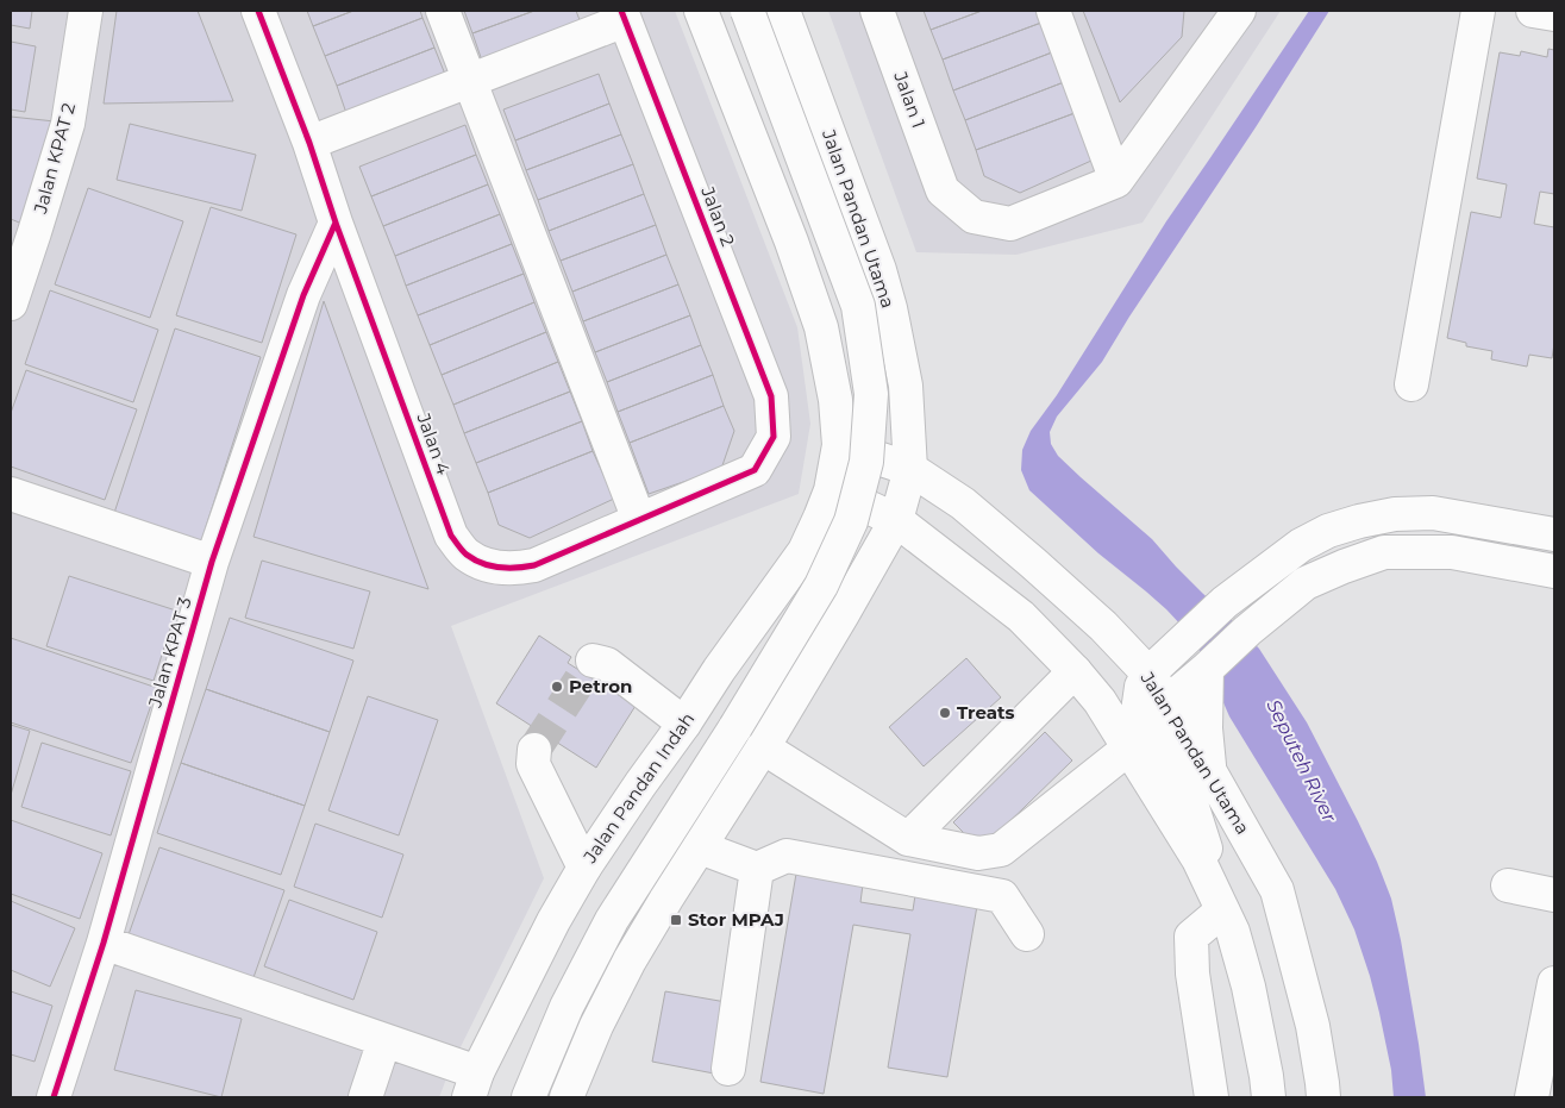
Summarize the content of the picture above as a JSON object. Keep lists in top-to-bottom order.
{
  "streets": {
    "main road": [
      "Jalan 1",
      "Jalan KPAT 2",
      "Jalan 2",
      "Jalan Pandan Utama",
      "Jalan 4",
      "Jalan KPAT 3",
      "Jalan Pandan Indah"
    ]
  },
  "crossings": [
    ["Jalan 2", "Jalan 4"],
    ["Jalan 4", "Jalan KPAT 3"]
  ],
  "water": ["Seputeh River"],
  "places": {
    "other": ["Petron", "Treats"],
    "transit": ["Stor MPAJ"]
  }
}
